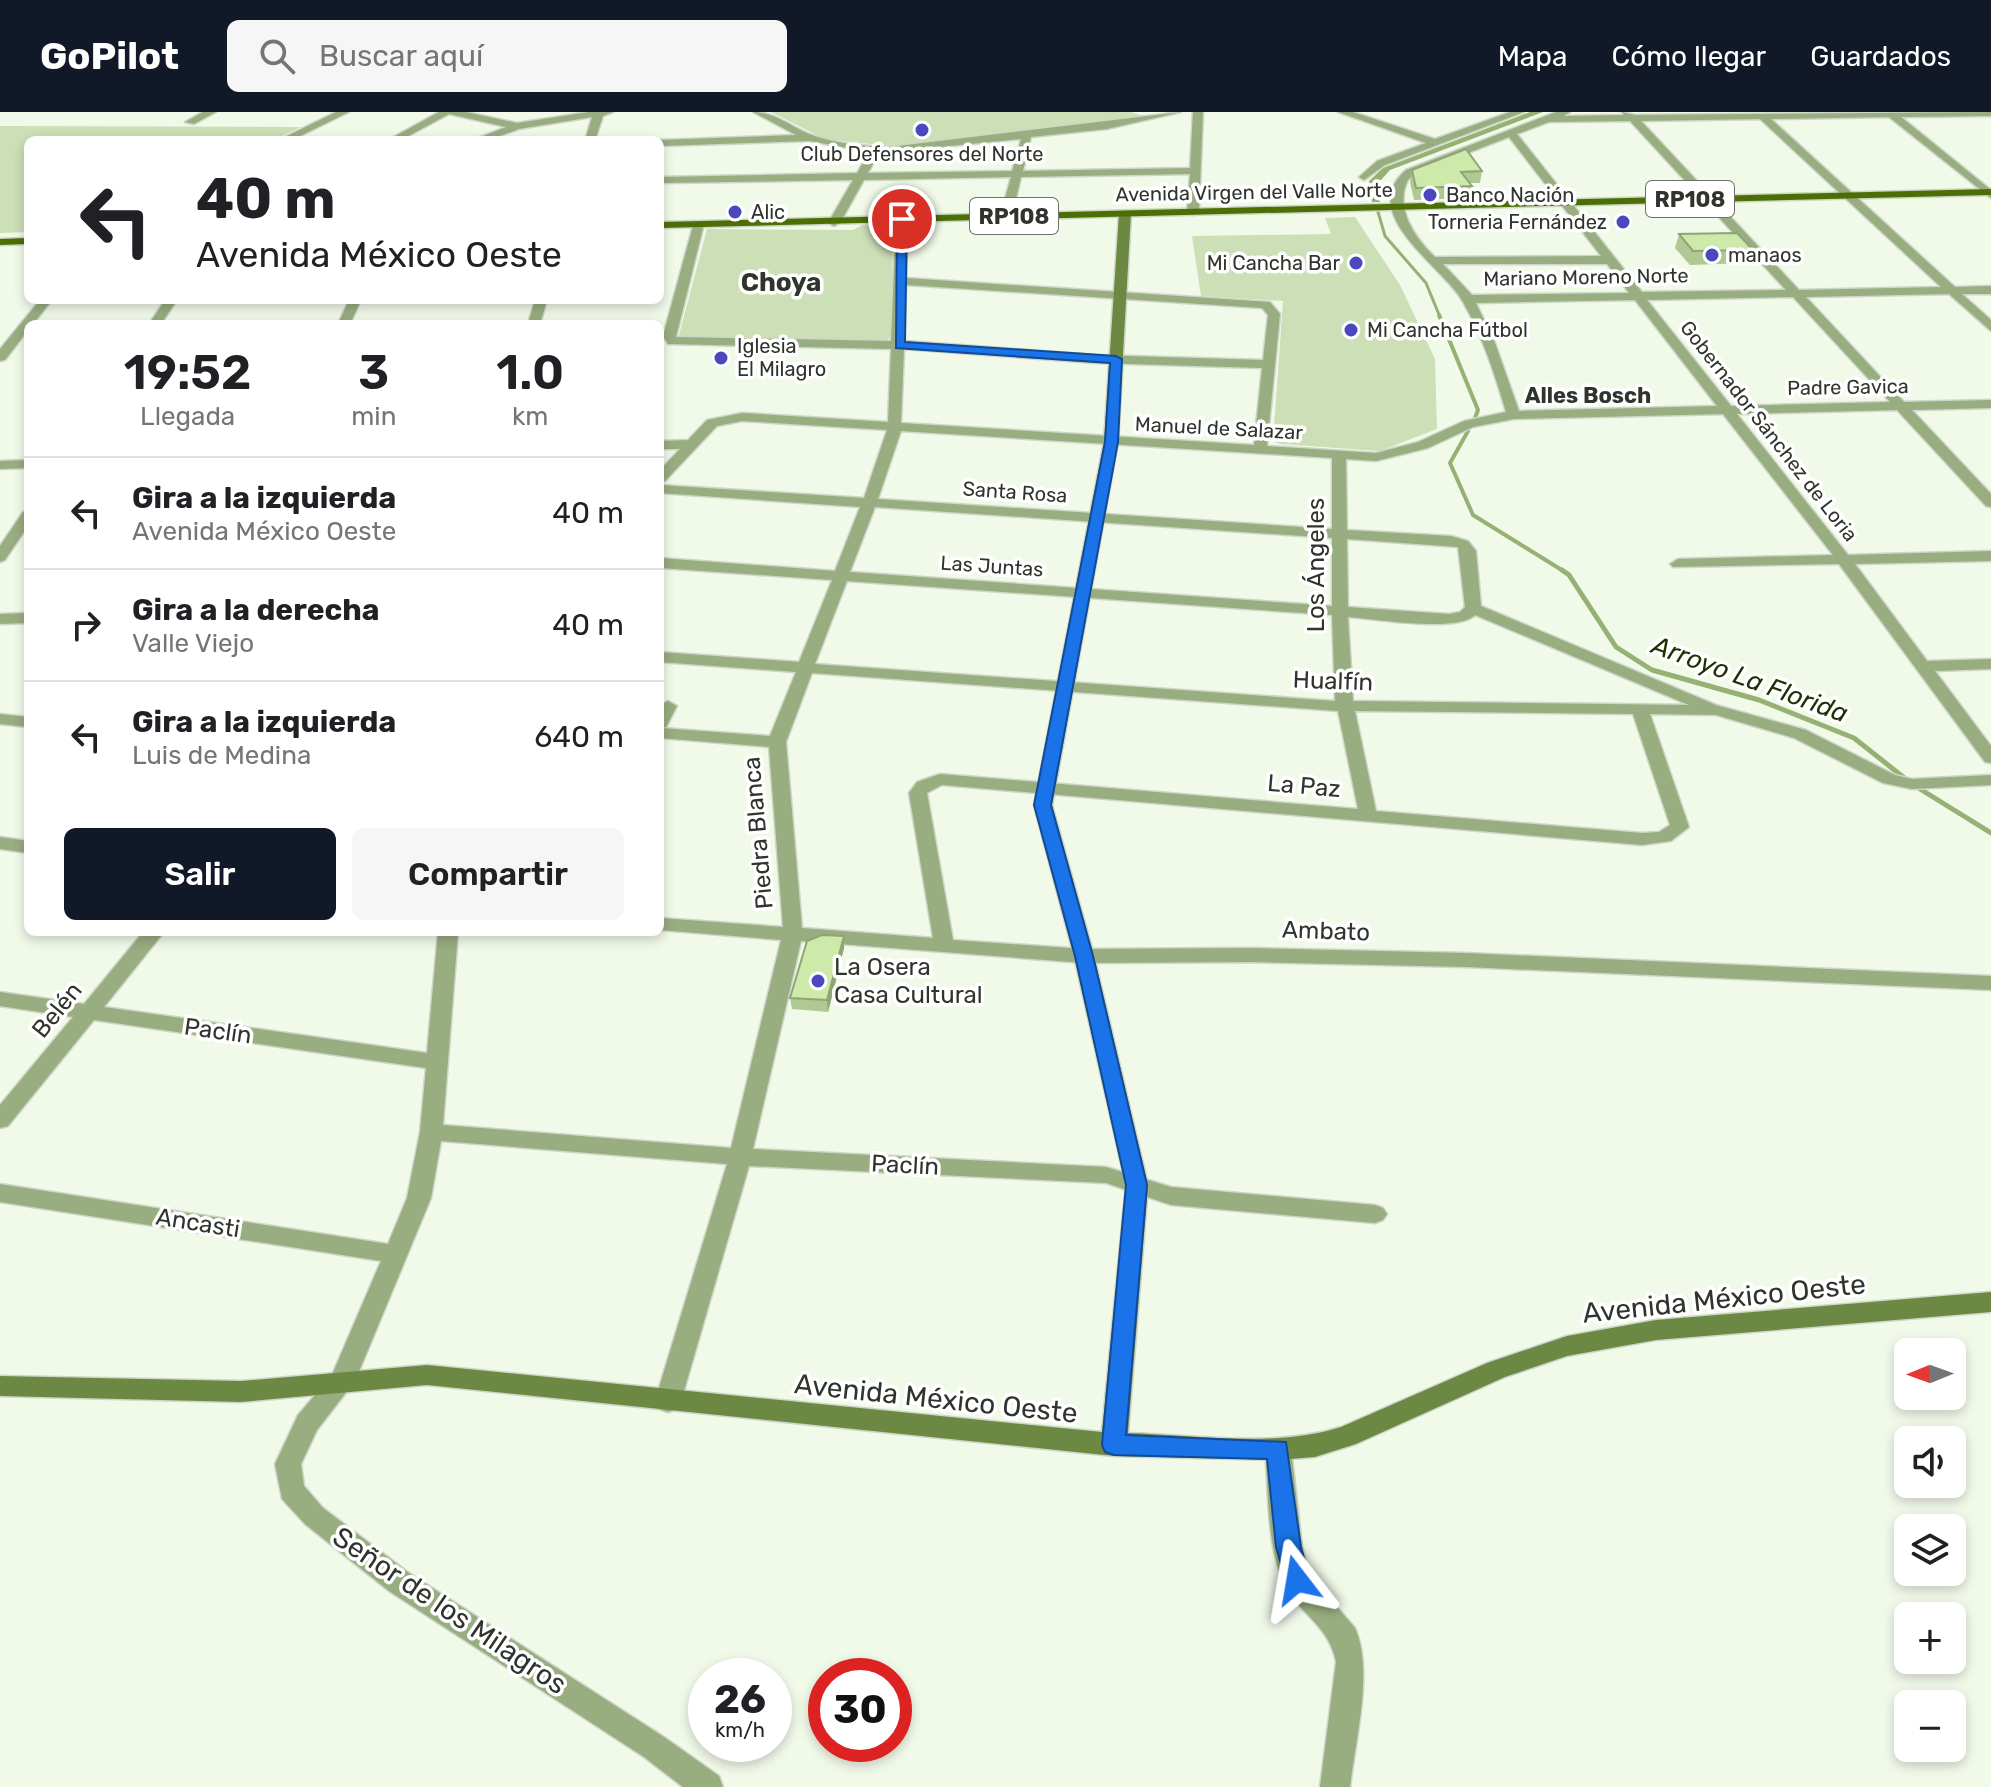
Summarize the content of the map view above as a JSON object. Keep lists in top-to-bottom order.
{
  "streets": {
    "main road": ["Avenida Virgen del Valle Norte", "RP108"],
    "street": [
      "Mariano Moreno Norte",
      "Padre Gavica",
      "Manuel de Salazar",
      "Gobernador Sánchez de Loria",
      "Santa Rosa",
      "Los Ángeles",
      "Las Juntas",
      "Hualfín",
      "La Paz",
      "Piedra Blanca",
      "Ambato",
      "Belén",
      "Paclín",
      "Ancasti",
      "Avenida México Oeste",
      "Señor de los Milagros"
    ]
  },
  "crossings": [
    ["Avenida Virgen del Valle Norte", "Gobernador Sánchez de Loria"],
    ["Avenida Virgen del Valle Norte", "Piedra Blanca"],
    ["Mariano Moreno Norte", "Gobernador Sánchez de Loria"],
    ["Padre Gavica", "Manuel de Salazar"],
    ["Padre Gavica", "Gobernador Sánchez de Loria"],
    ["Manuel de Salazar", "Los Ángeles"],
    ["Manuel de Salazar", "Piedra Blanca"],
    ["Santa Rosa", "Los Ángeles"],
    ["Santa Rosa", "Las Juntas"],
    ["Santa Rosa", "Piedra Blanca"],
    ["Los Ángeles", "Las Juntas"],
    ["Los Ángeles", "Hualfín"],
    ["Los Ángeles", "La Paz"],
    ["Las Juntas", "Piedra Blanca"],
    ["Hualfín", "La Paz"],
    ["Hualfín", "Piedra Blanca"],
    ["La Paz", "Ambato"],
    ["Piedra Blanca", "Ambato"],
    ["Piedra Blanca", "Paclín"],
    ["Piedra Blanca", "Avenida México Oeste"],
    ["Belén", "Paclín"],
    ["Paclín", "Señor de los Milagros"],
    ["Ancasti", "Señor de los Milagros"],
    ["Avenida México Oeste", "Señor de los Milagros"]
  ],
  "districts": ["Choya", "Alles Bosch"],
  "water": ["Arroyo La Florida"],
  "places": [
    "Club Defensores del Norte",
    "Banco Nación",
    "Alic",
    "Torneria Fernández",
    "manaos",
    "Mi Cancha Bar",
    "Mi Cancha Fútbol",
    "Iglesia El Milagro",
    "La Osera Casa Cultural"
  ],
  "north": "left",
  "page": {
    "header": "GoPilot",
    "search": "Buscar aquí",
    "nav": ["Mapa", "Cómo llegar", "Guardados"],
    "turn": ["40 m", "Avenida México Oeste"],
    "eta": [
      "19:52",
      "Llegada",
      "3",
      "min",
      "1.0",
      "km"
    ],
    "list": [
      {
        "name": "Gira a la izquierda",
        "note": "Avenida México Oeste",
        "value": "40 m"
      },
      {
        "name": "Gira a la derecha",
        "note": "Valle Viejo",
        "value": "40 m"
      },
      {
        "name": "Gira a la izquierda",
        "note": "Luis de Medina",
        "value": "640 m"
      }
    ],
    "buttons": ["Salir", "Compartir"],
    "map_buttons": ["+", "−"],
    "speed": "26 km/h",
    "limit": "30"
  }
}
